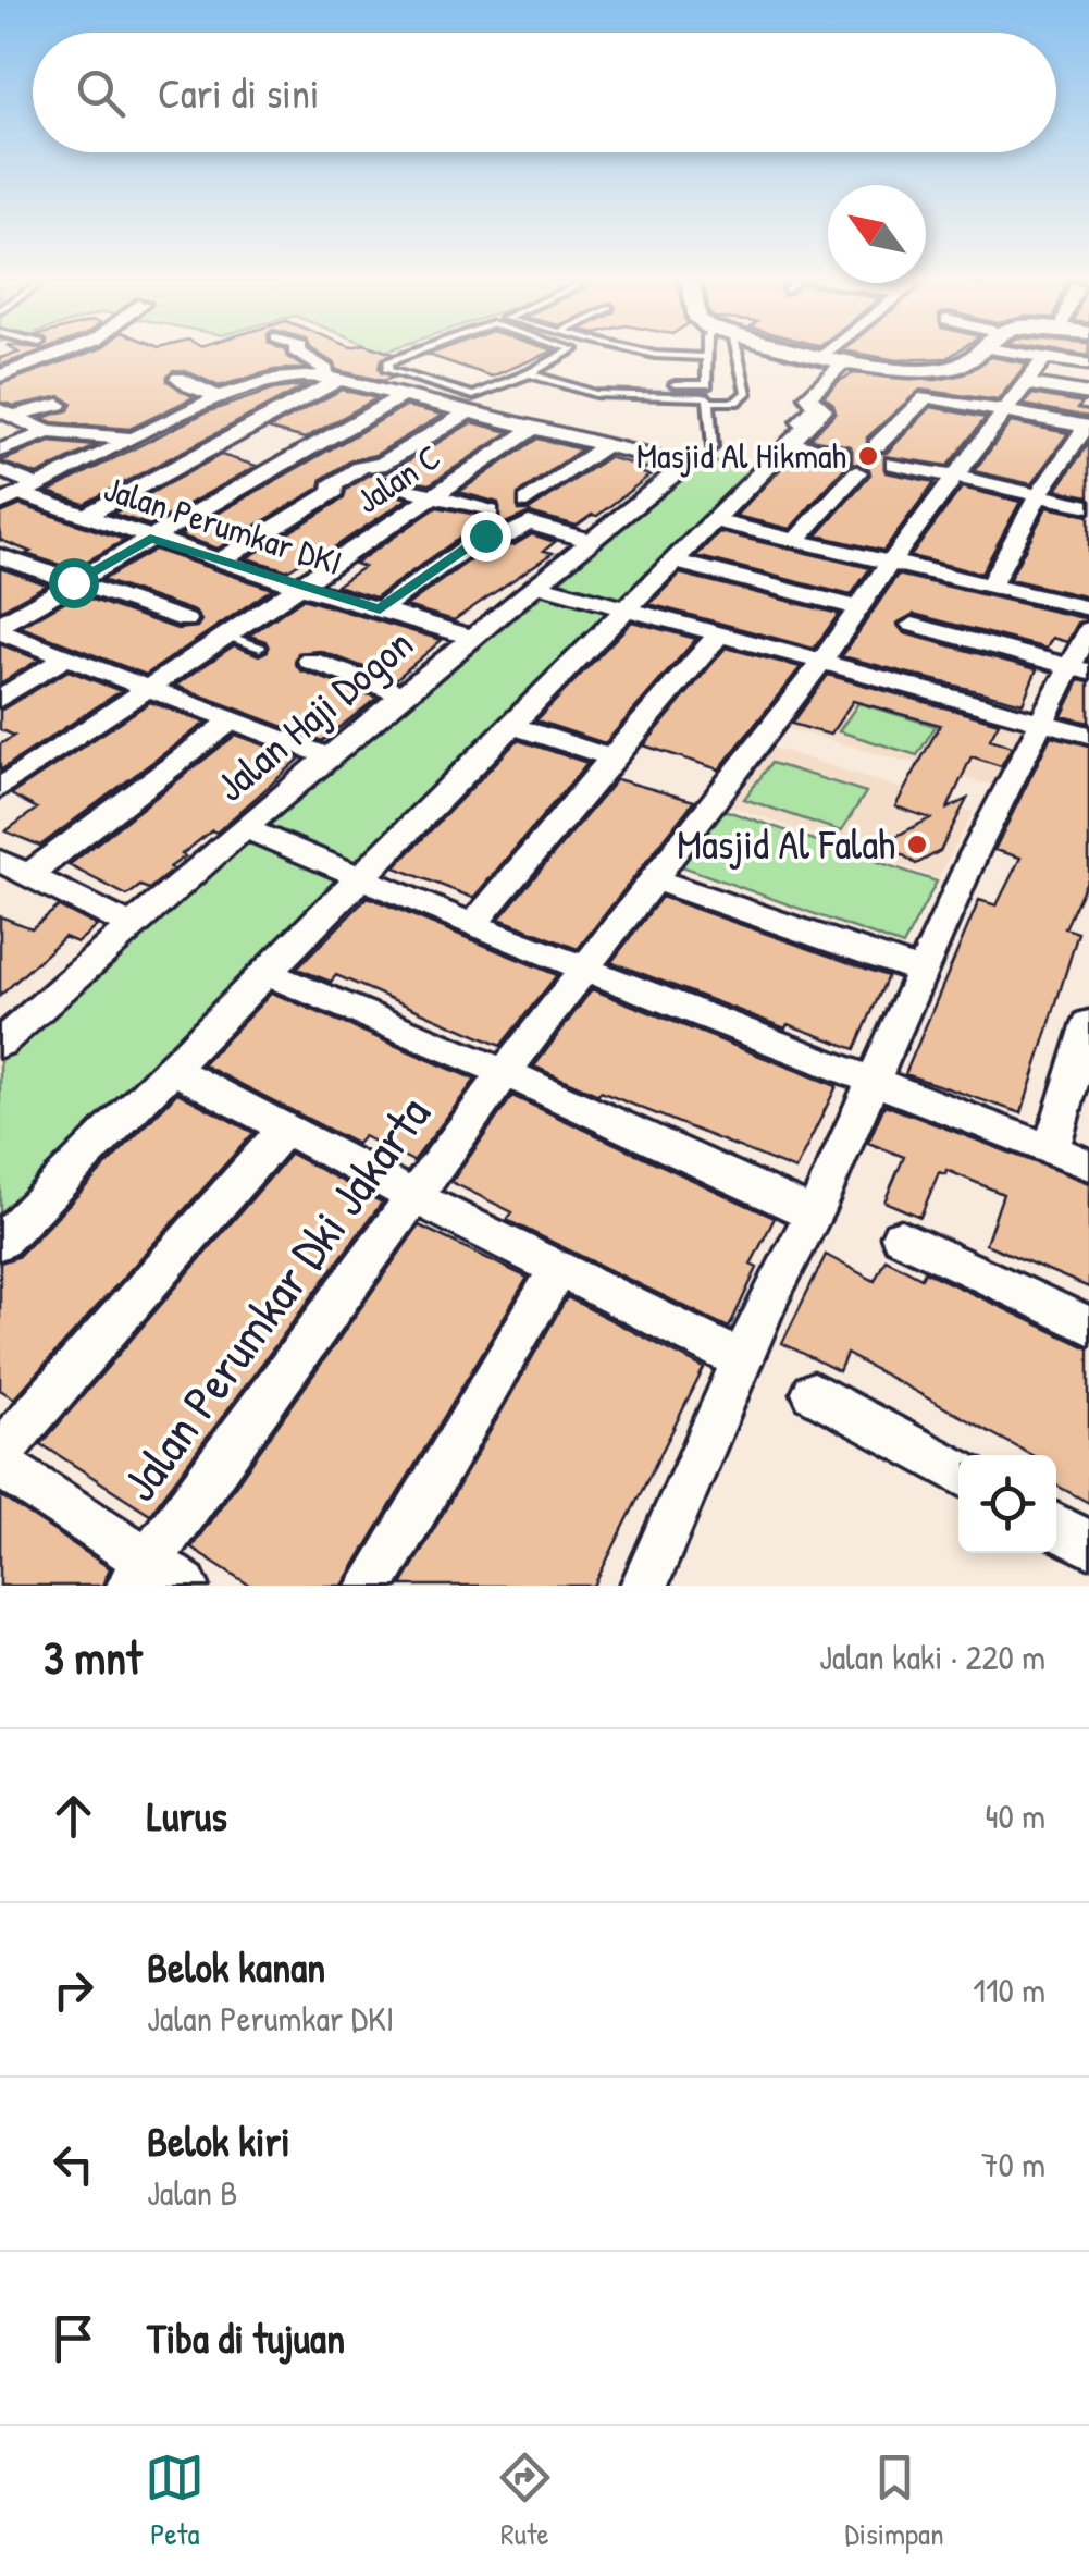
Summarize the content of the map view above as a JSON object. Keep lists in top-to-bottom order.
{
  "streets": {
    "street": [
      "Jalan C",
      "Jalan Perumkar DKI",
      "Jalan Haji Dogon",
      "Jalan Perumkar Dki Jakarta"
    ]
  },
  "crossings": [
    ["Jalan C", "Jalan Perumkar DKI"],
    ["Jalan C", "Jalan Haji Dogon"],
    ["Jalan Perumkar DKI", "Jalan Haji Dogon"]
  ],
  "places": ["Masjid Al Hikmah", "Masjid Al Falah"],
  "north": "top left",
  "page": {
    "search": "Cari di sini",
    "heading": ["3 mnt", "Jalan kaki · 220 m"],
    "list": [
      ["Lurus", "40 m"],
      ["Belok kanan", "Jalan Perumkar DKI", "110 m"],
      ["Belok kiri", "Jalan B", "70 m"],
      "Tiba di tujuan"
    ],
    "nav": ["Peta", "Rute", "Disimpan"]
  }
}
